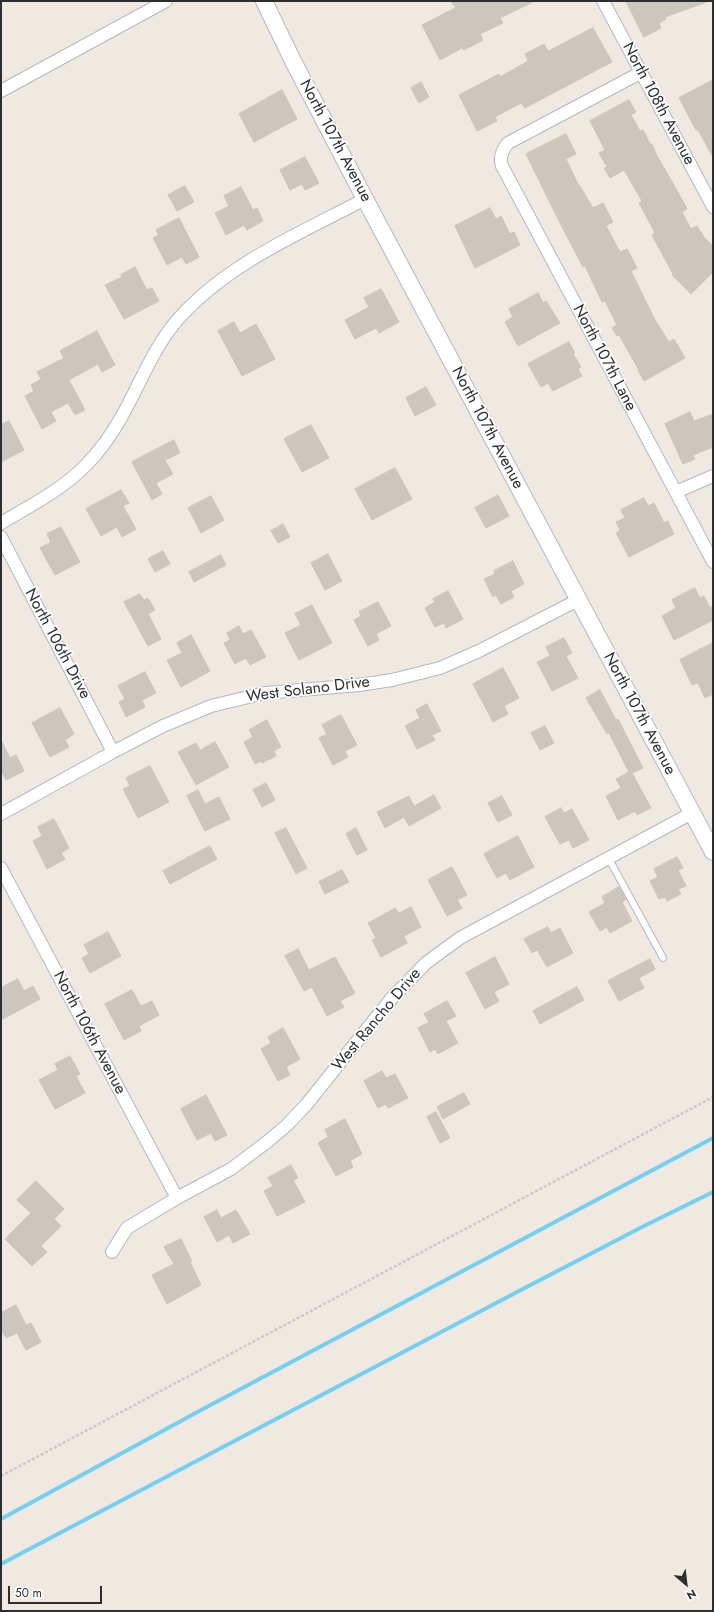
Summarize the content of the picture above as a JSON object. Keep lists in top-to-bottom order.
{
  "streets": {
    "street": [
      "North 108th Avenue",
      "North 107th Avenue",
      "North 107th Lane",
      "North 106th Drive",
      "West Solano Drive",
      "West Rancho Drive",
      "North 106th Avenue"
    ]
  },
  "crossings": [
    ["North 108th Avenue", "North 107th Lane"],
    ["North 107th Avenue", "West Solano Drive"],
    ["North 107th Avenue", "West Rancho Drive"],
    ["North 106th Drive", "West Solano Drive"],
    ["West Rancho Drive", "North 106th Avenue"]
  ],
  "scale_bar": "50 m",
  "north": "bottom right"
}
